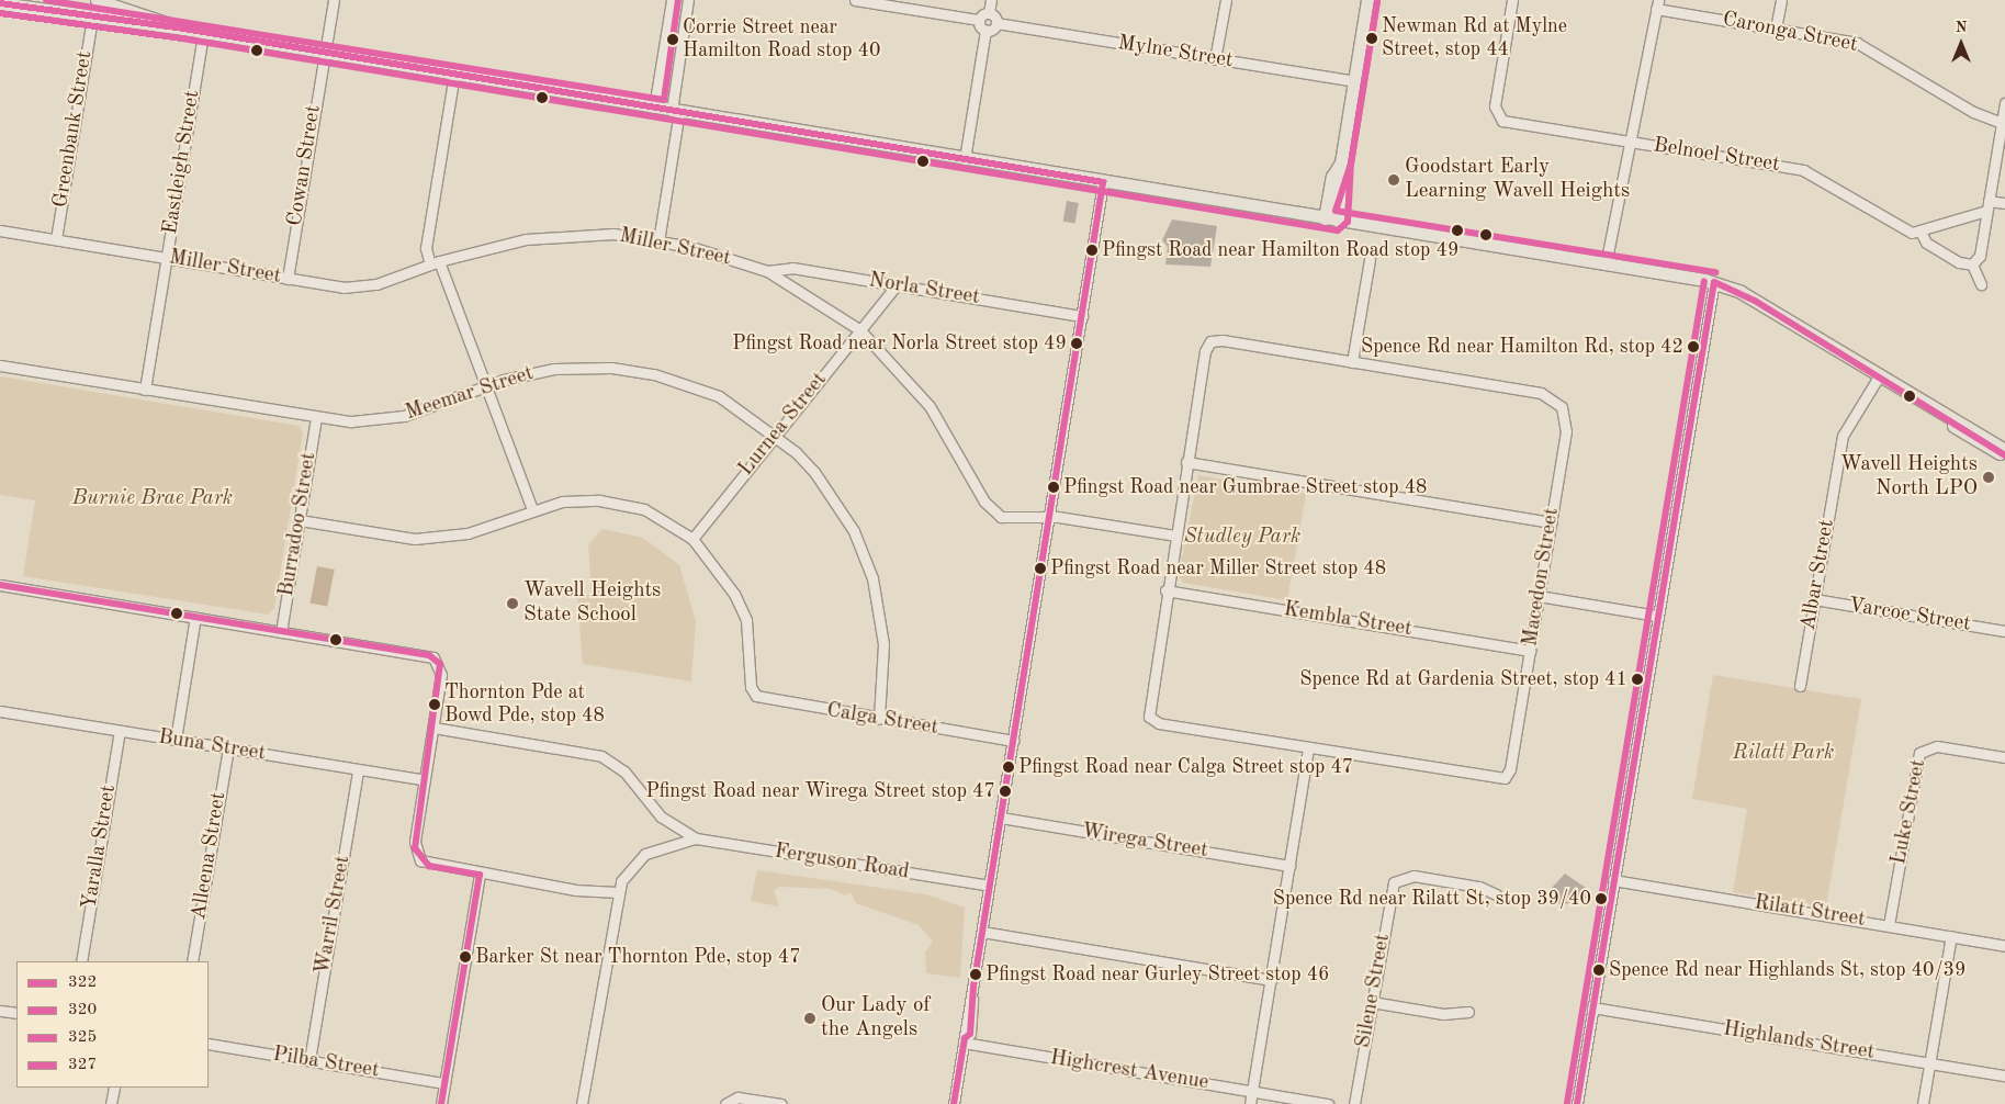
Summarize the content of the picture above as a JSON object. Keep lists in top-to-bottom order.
{
  "streets": {
    "street": [
      "Caronga Street",
      "Mylne Street",
      "Greenbank Street",
      "Belnoel Street",
      "Eastleigh Street",
      "Cowan Street",
      "Miller Street",
      "Norla Street",
      "Meemar Street",
      "Lurnea Street",
      "Burradoo Street",
      "Albar Street",
      "Macedon Street",
      "Varcoe Street",
      "Kembla Street",
      "Calga Street",
      "Buna Street",
      "Luke Street",
      "Wirega Street",
      "Yaralla Street",
      "Alleena Street",
      "Ferguson Road",
      "Rilatt Street",
      "Warril Street",
      "Silene Street",
      "Highlands Street",
      "Pilba Street",
      "Highcrest Avenue"
    ]
  },
  "crossings": [
    ["Greenbank Street", "Miller Street"],
    ["Eastleigh Street", "Miller Street"],
    ["Eastleigh Street", "Meemar Street"],
    ["Cowan Street", "Miller Street"],
    ["Miller Street", "Norla Street"],
    ["Miller Street", "Lurnea Street"],
    ["Norla Street", "Lurnea Street"],
    ["Meemar Street", "Lurnea Street"],
    ["Meemar Street", "Burradoo Street"],
    ["Meemar Street", "Calga Street"],
    ["Lurnea Street", "Calga Street"],
    ["Albar Street", "Varcoe Street"],
    ["Macedon Street", "Kembla Street"],
    ["Buna Street", "Yaralla Street"],
    ["Buna Street", "Alleena Street"],
    ["Buna Street", "Warril Street"],
    ["Luke Street", "Rilatt Street"],
    ["Warril Street", "Pilba Street"]
  ],
  "parks": ["Burnie Brae Park", "Studley Park", "Rilatt Park"],
  "places": [
    "Newman Rd at Mylne Street, stop 44",
    "Corrie Street near Hamilton Road stop 40",
    "Goodstart Early Learning Wavell Heights",
    "Pfingst Road near Hamilton Road stop 49",
    "Pfingst Road near Norla Street stop 49",
    "Spence Rd near Hamilton Rd, stop 42",
    "Wavell Heights North LPO",
    "Pfingst Road near Gumbrae Street stop 48",
    "Pfingst Road near Miller Street stop 48",
    "Wavell Heights State School",
    "Spence Rd at Gardenia Street, stop 41",
    "Thornton Pde at Bowd Pde, stop 48",
    "Pfingst Road near Calga Street stop 47",
    "Pfingst Road near Wirega Street stop 47",
    "Spence Rd near Rilatt St, stop 39/40",
    "Barker St near Thornton Pde, stop 47",
    "Spence Rd near Highlands St, stop 40/39",
    "Pfingst Road near Gurley Street stop 46",
    "Our Lady of the Angels"
  ],
  "lines": [
    "transit line 325",
    "transit line 327",
    "transit line 320",
    "transit line 322"
  ],
  "legend": [
    "322",
    "320",
    "325",
    "327"
  ],
  "north": "top"
}
